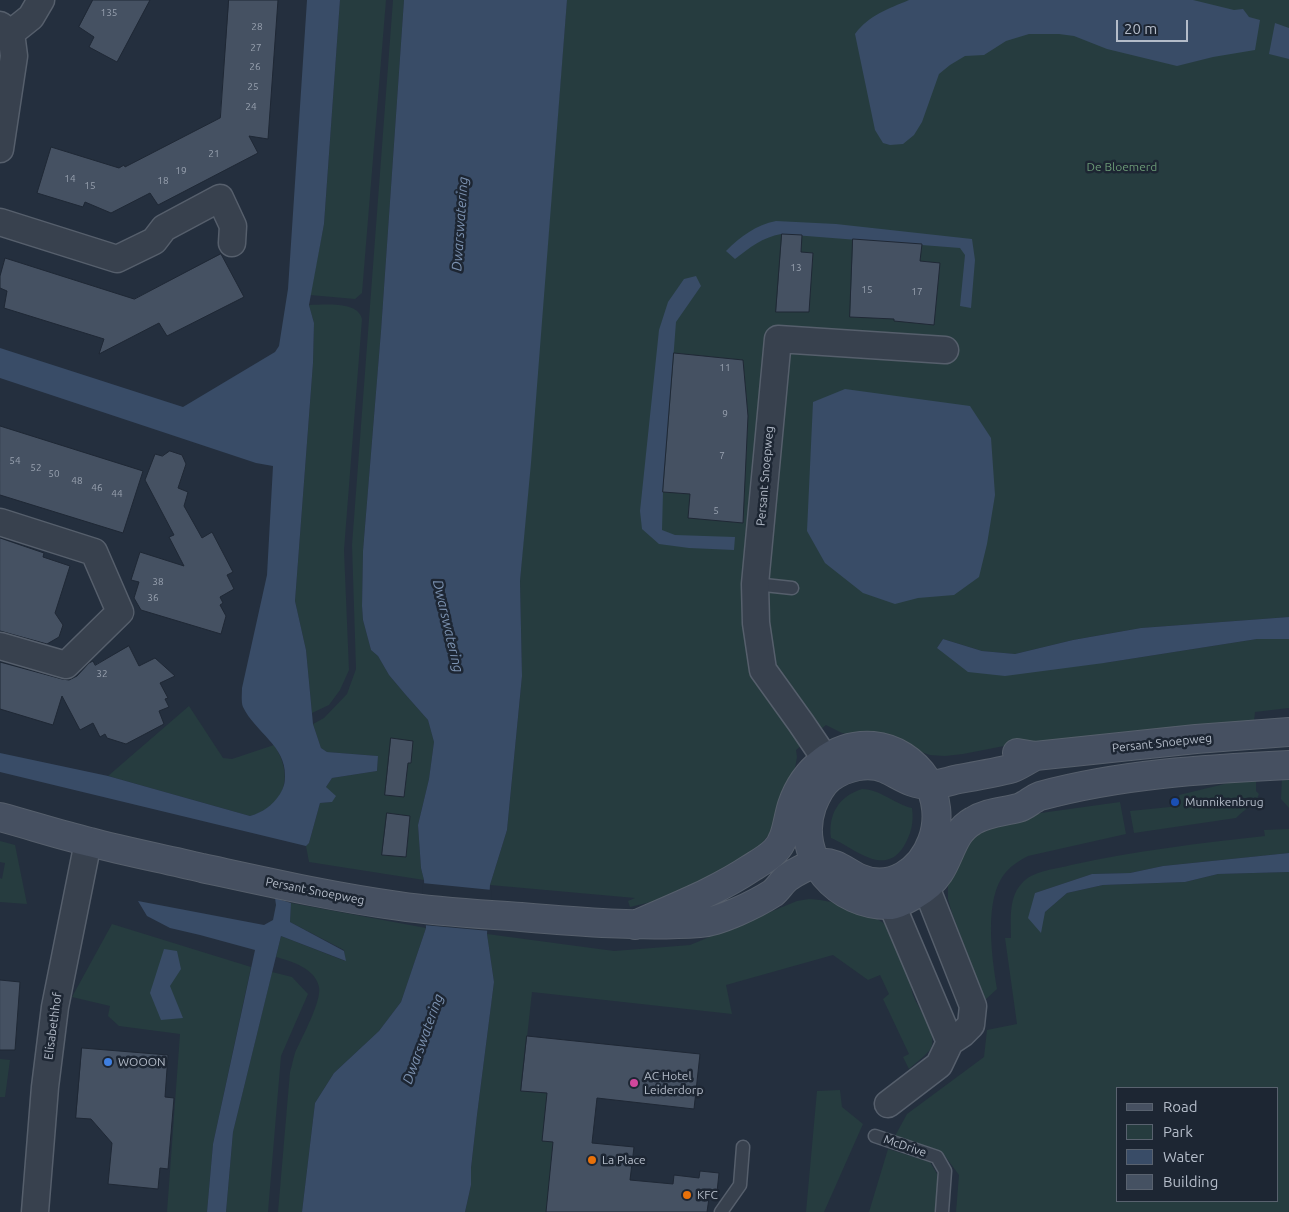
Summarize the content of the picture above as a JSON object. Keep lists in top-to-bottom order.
{
  "streets": {
    "main road": ["Persant Snoepweg"],
    "street": ["Elisabethhof"],
    "lane": ["McDrive"]
  },
  "crossings": [
    ["Persant Snoepweg", "Elisabethhof"]
  ],
  "water": ["Dwarswatering"],
  "parks": ["De Bloemerd"],
  "places": [
    "Munnikenbrug",
    "WOOON",
    "AC Hotel Leiderdorp",
    "La Place",
    "KFC"
  ],
  "house_numbers": [
    "135",
    "28",
    "27",
    "26",
    "25",
    "24",
    "21",
    "19",
    "14",
    "18",
    "15",
    "13",
    "15",
    "17",
    "11",
    "9",
    "7",
    "54",
    "52",
    "50",
    "48",
    "46",
    "44",
    "5",
    "38",
    "36",
    "32"
  ],
  "legend": [
    "Road",
    "Park",
    "Water",
    "Building"
  ],
  "scale_bar": "20 m"
}
